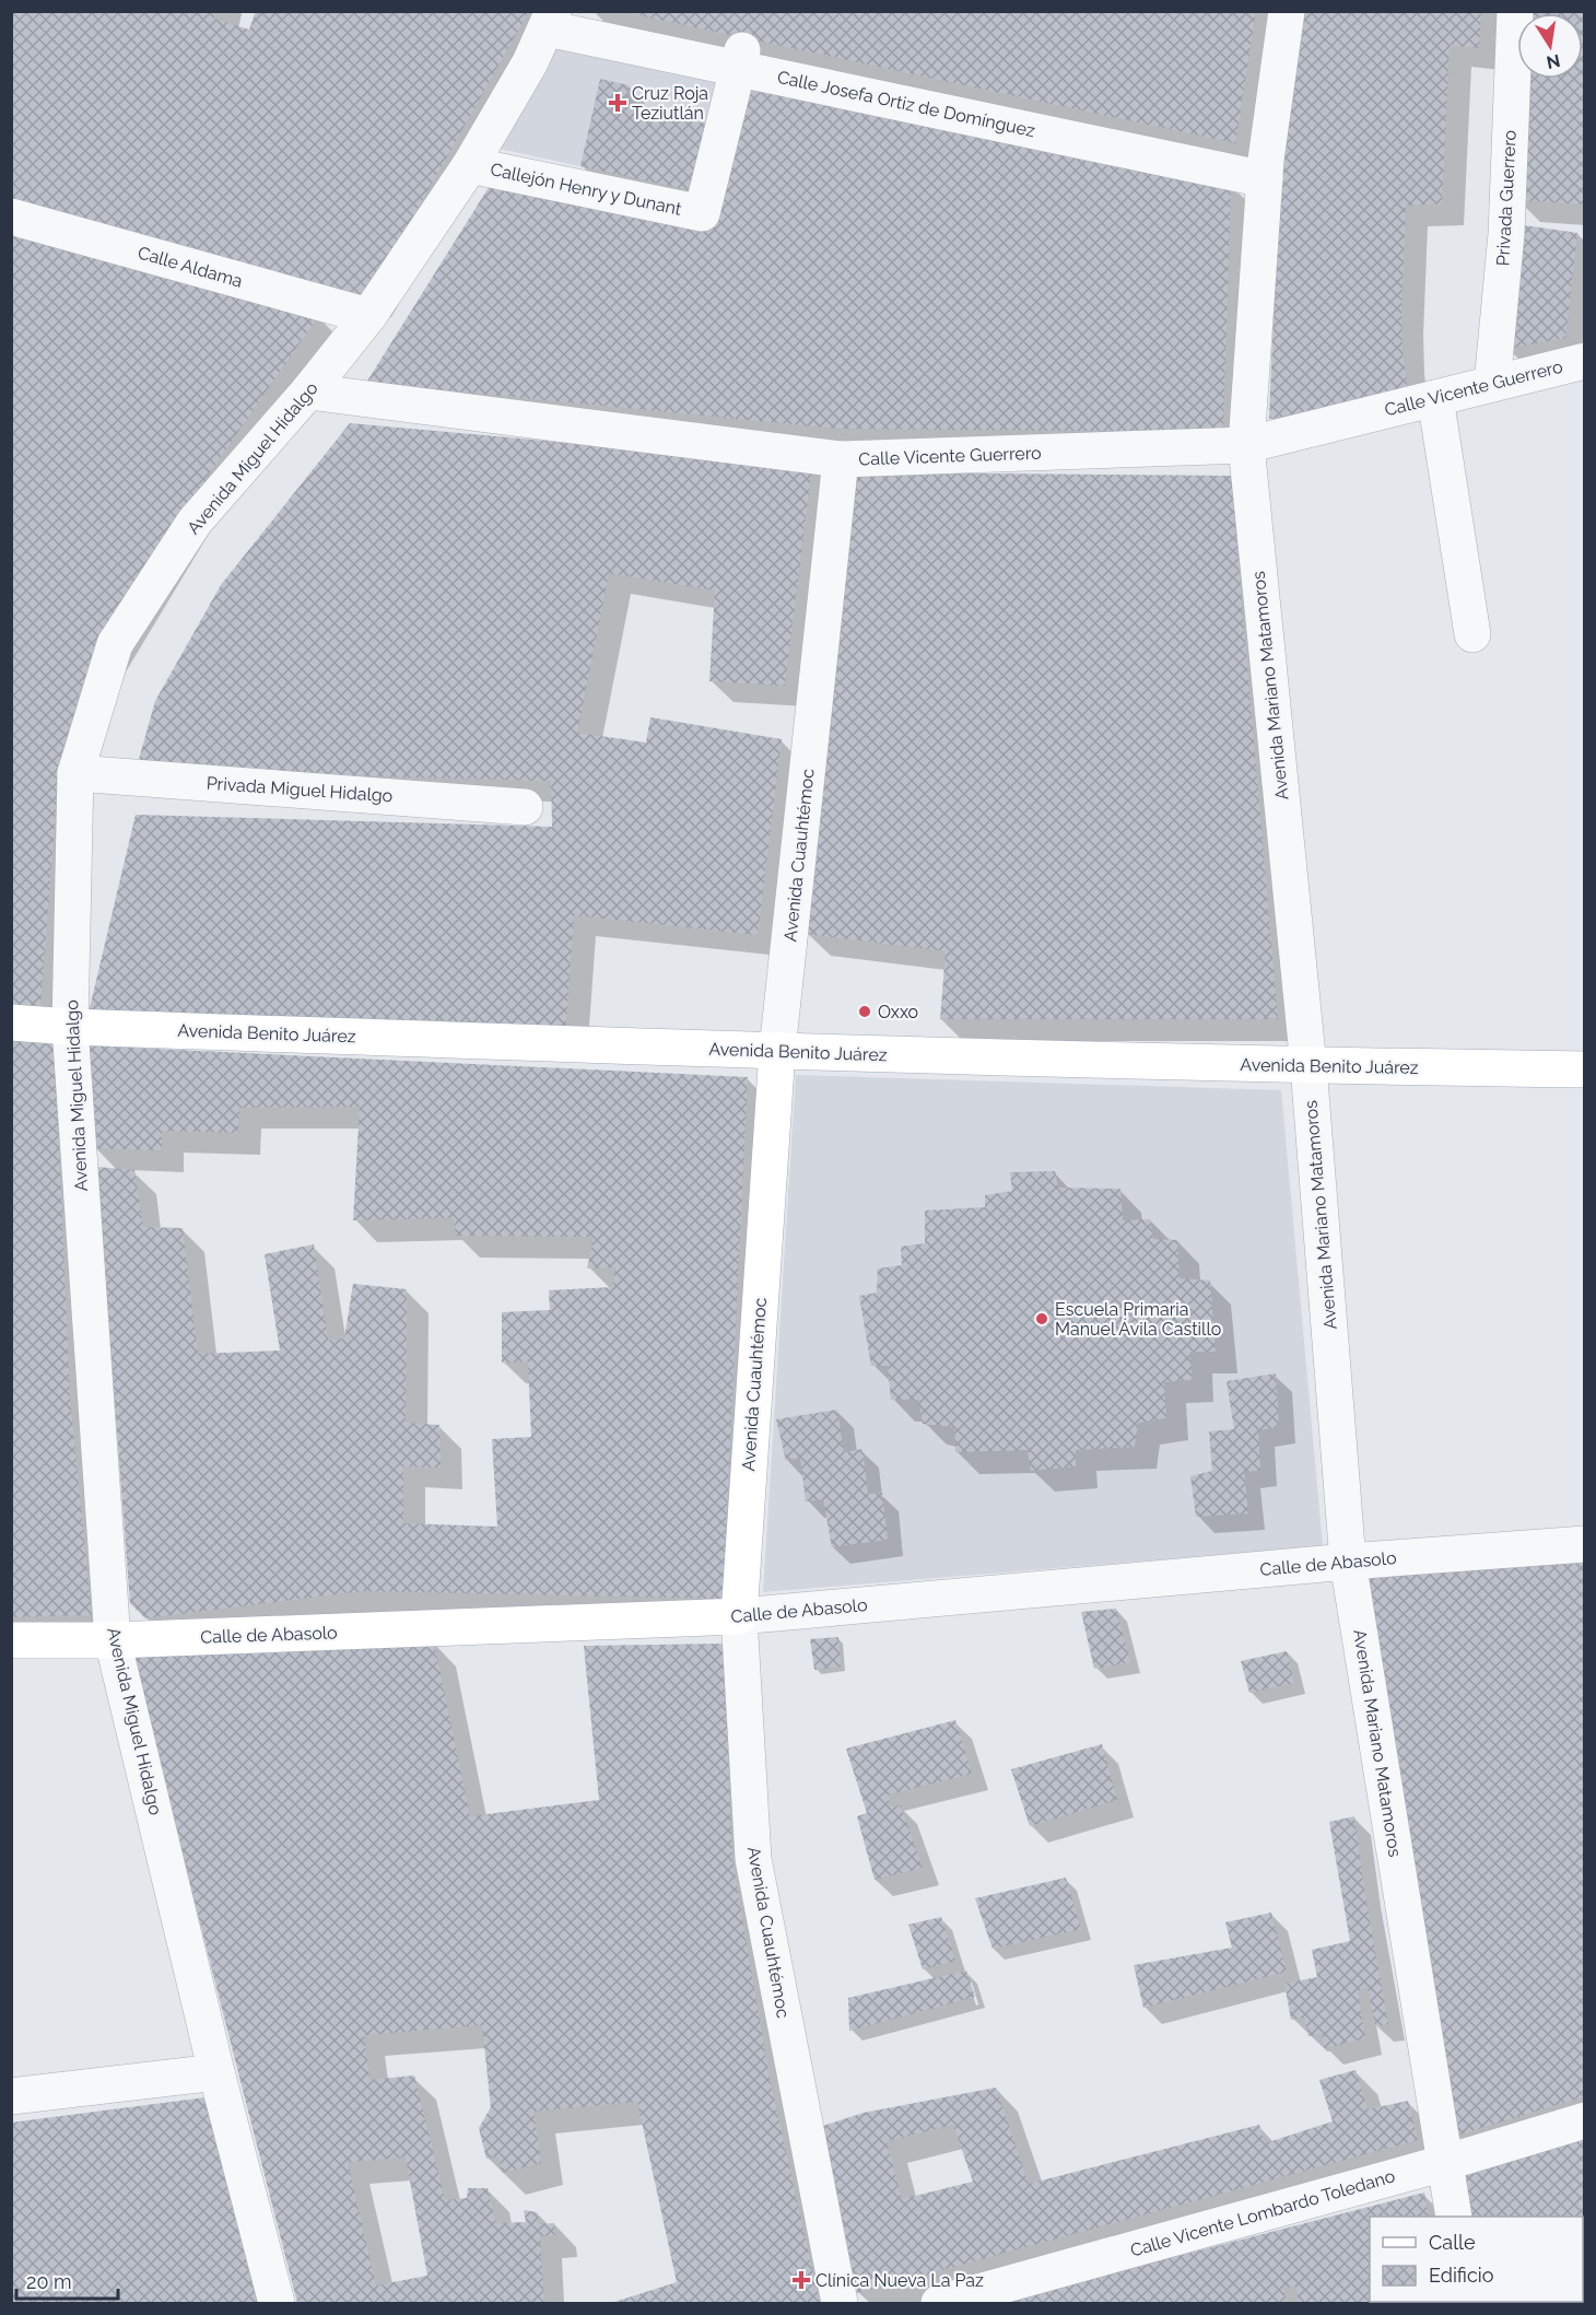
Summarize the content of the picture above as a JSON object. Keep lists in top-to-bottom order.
{
  "streets": {
    "main road": ["Avenida Cuauhtémoc", "Avenida Benito Juárez", "Calle de Abasolo"],
    "street": [
      "Calle Josefa Ortiz de Domínguez",
      "Callejón Henry y Dunant",
      "Privada Guerrero",
      "Calle Aldama",
      "Calle Vicente Guerrero",
      "Avenida Miguel Hidalgo",
      "Avenida Mariano Matamoros",
      "Privada Miguel Hidalgo",
      "Calle Vicente Lombardo Toledano"
    ]
  },
  "crossings": [
    ["Calle Josefa Ortiz de Domínguez", "Callejón Henry y Dunant"],
    ["Calle Josefa Ortiz de Domínguez", "Avenida Miguel Hidalgo"],
    ["Calle Josefa Ortiz de Domínguez", "Avenida Mariano Matamoros"],
    ["Callejón Henry y Dunant", "Avenida Miguel Hidalgo"],
    ["Privada Guerrero", "Calle Vicente Guerrero"],
    ["Calle Aldama", "Avenida Miguel Hidalgo"],
    ["Calle Vicente Guerrero", "Avenida Miguel Hidalgo"],
    ["Calle Vicente Guerrero", "Avenida Mariano Matamoros"],
    ["Calle Vicente Guerrero", "Avenida Cuauhtémoc"],
    ["Avenida Miguel Hidalgo", "Privada Miguel Hidalgo"],
    ["Avenida Miguel Hidalgo", "Avenida Benito Juárez"],
    ["Avenida Miguel Hidalgo", "Calle de Abasolo"],
    ["Avenida Mariano Matamoros", "Avenida Benito Juárez"],
    ["Avenida Mariano Matamoros", "Calle de Abasolo"],
    ["Avenida Mariano Matamoros", "Calle Vicente Lombardo Toledano"],
    ["Avenida Cuauhtémoc", "Avenida Benito Juárez"],
    ["Avenida Cuauhtémoc", "Calle de Abasolo"]
  ],
  "places": {
    "health": ["Cruz Roja Teziutlán", "Clínica Nueva La Paz"],
    "other": ["Oxxo", "Escuela Primaria Manuel Ávila Castillo"]
  },
  "legend": ["Calle", "Edificio"],
  "scale_bar": "20 m",
  "north": "bottom"
}
